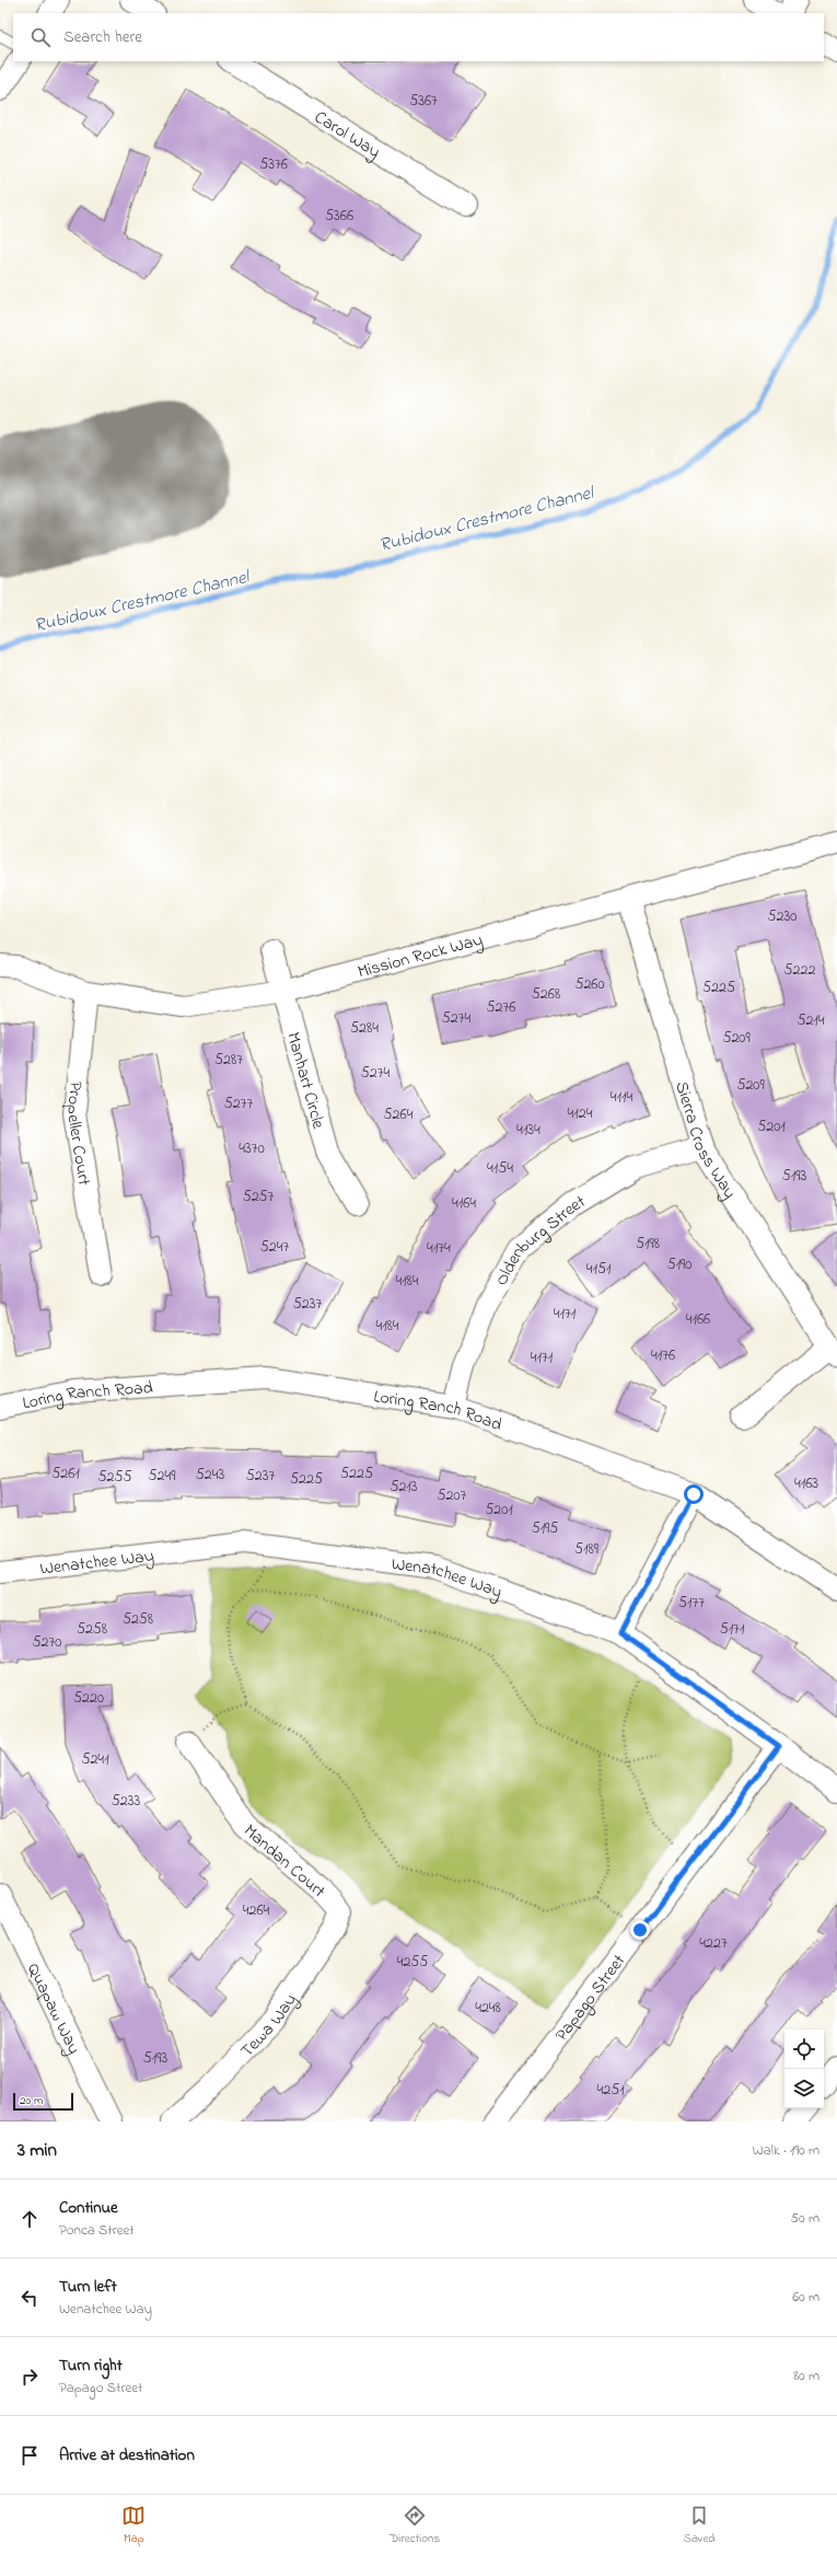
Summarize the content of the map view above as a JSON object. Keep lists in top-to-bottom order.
{
  "streets": {
    "street": [
      "Carol Way",
      "Mission Rock Way",
      "Manhart Circle",
      "Propeller Court",
      "Sierra Cross Way",
      "Oldenburg Street",
      "Loring Ranch Road",
      "Wenatchee Way",
      "Mandan Court",
      "Papago Street",
      "Quapaw Way",
      "Tewa Way"
    ]
  },
  "crossings": [
    ["Mission Rock Way", "Manhart Circle"],
    ["Mission Rock Way", "Propeller Court"],
    ["Mission Rock Way", "Sierra Cross Way"],
    ["Sierra Cross Way", "Oldenburg Street"],
    ["Oldenburg Street", "Loring Ranch Road"],
    ["Wenatchee Way", "Papago Street"],
    ["Mandan Court", "Tewa Way"]
  ],
  "water": ["Rubidoux Crestmore Channel"],
  "house_numbers": [
    "5367",
    "5376",
    "5366",
    "5230",
    "5222",
    "5260",
    "5225",
    "5268",
    "5276",
    "5274",
    "5214",
    "5284",
    "5209",
    "5287",
    "5274",
    "5209",
    "4114",
    "5277",
    "4124",
    "5264",
    "5201",
    "4134",
    "4370",
    "4154",
    "5193",
    "5257",
    "4164",
    "5198",
    "5247",
    "4174",
    "5190",
    "4151",
    "4184",
    "5237",
    "4171",
    "4166",
    "4184",
    "4176",
    "4171",
    "5261",
    "5225",
    "5243",
    "5249",
    "5237",
    "5255",
    "5225",
    "4163",
    "5213",
    "5207",
    "5201",
    "5195",
    "5189",
    "5177",
    "5258",
    "5258",
    "5171",
    "5270",
    "5220",
    "5241",
    "5233",
    "4264",
    "4227",
    "4255",
    "4248",
    "5193",
    "4251"
  ],
  "scale_bar": "20 m",
  "page": {
    "search": "Search here",
    "scale": "20 m",
    "heading": ["3 min", "Walk · 190 m"],
    "list": [
      ["Continue", "Ponca Street", "50 m"],
      ["Turn left", "Wenatchee Way", "60 m"],
      ["Turn right", "Papago Street", "80 m"],
      "Arrive at destination"
    ],
    "nav": ["Map", "Directions", "Saved"]
  }
}
